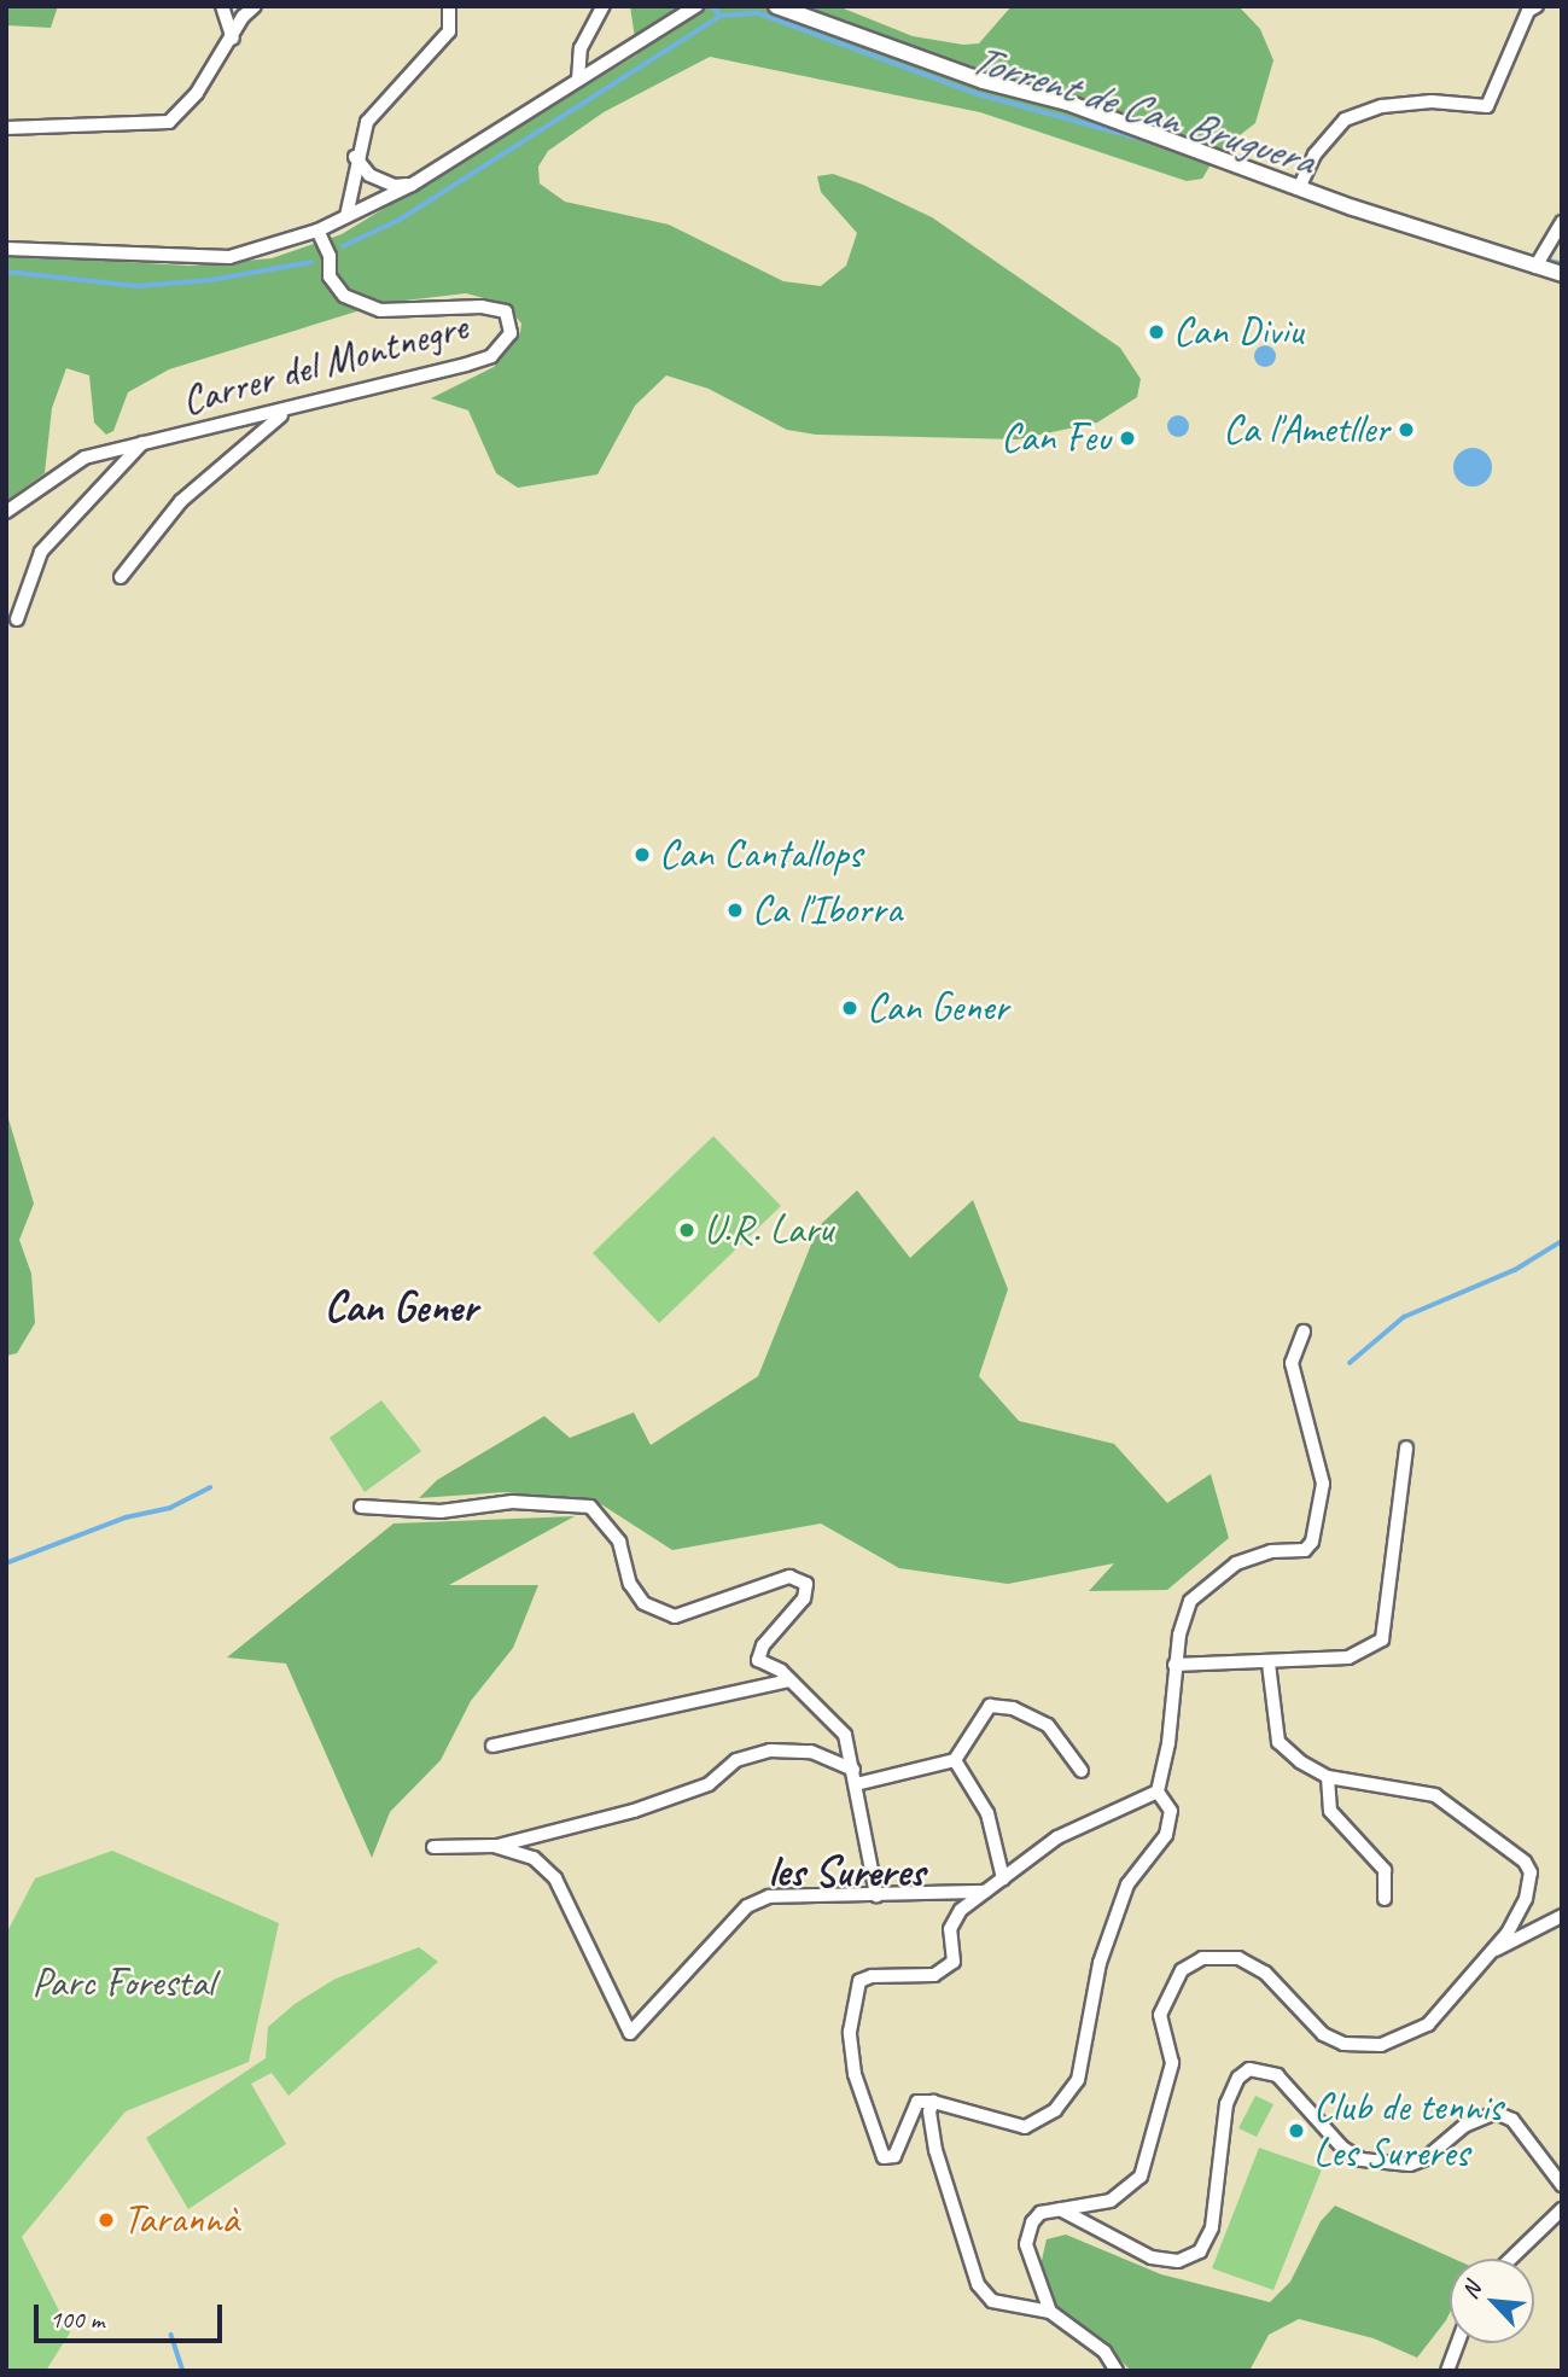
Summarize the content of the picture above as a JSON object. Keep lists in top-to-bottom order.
{
  "streets": {
    "street": ["Carrer del Montnegre"]
  },
  "districts": ["Can Gener", "les Sureres"],
  "water": ["Torrent de Can Bruguera"],
  "parks": ["Parc Forestal"],
  "places": [
    "Can Diviu",
    "Ca l'Ametller",
    "Can Feu",
    "Can Cantallops",
    "Ca l'Iborra",
    "Can Gener",
    "U.R. Laru",
    "Club de tennis Les Sureres",
    "Tarannà"
  ],
  "scale_bar": "100 m",
  "north": "top left"
}
